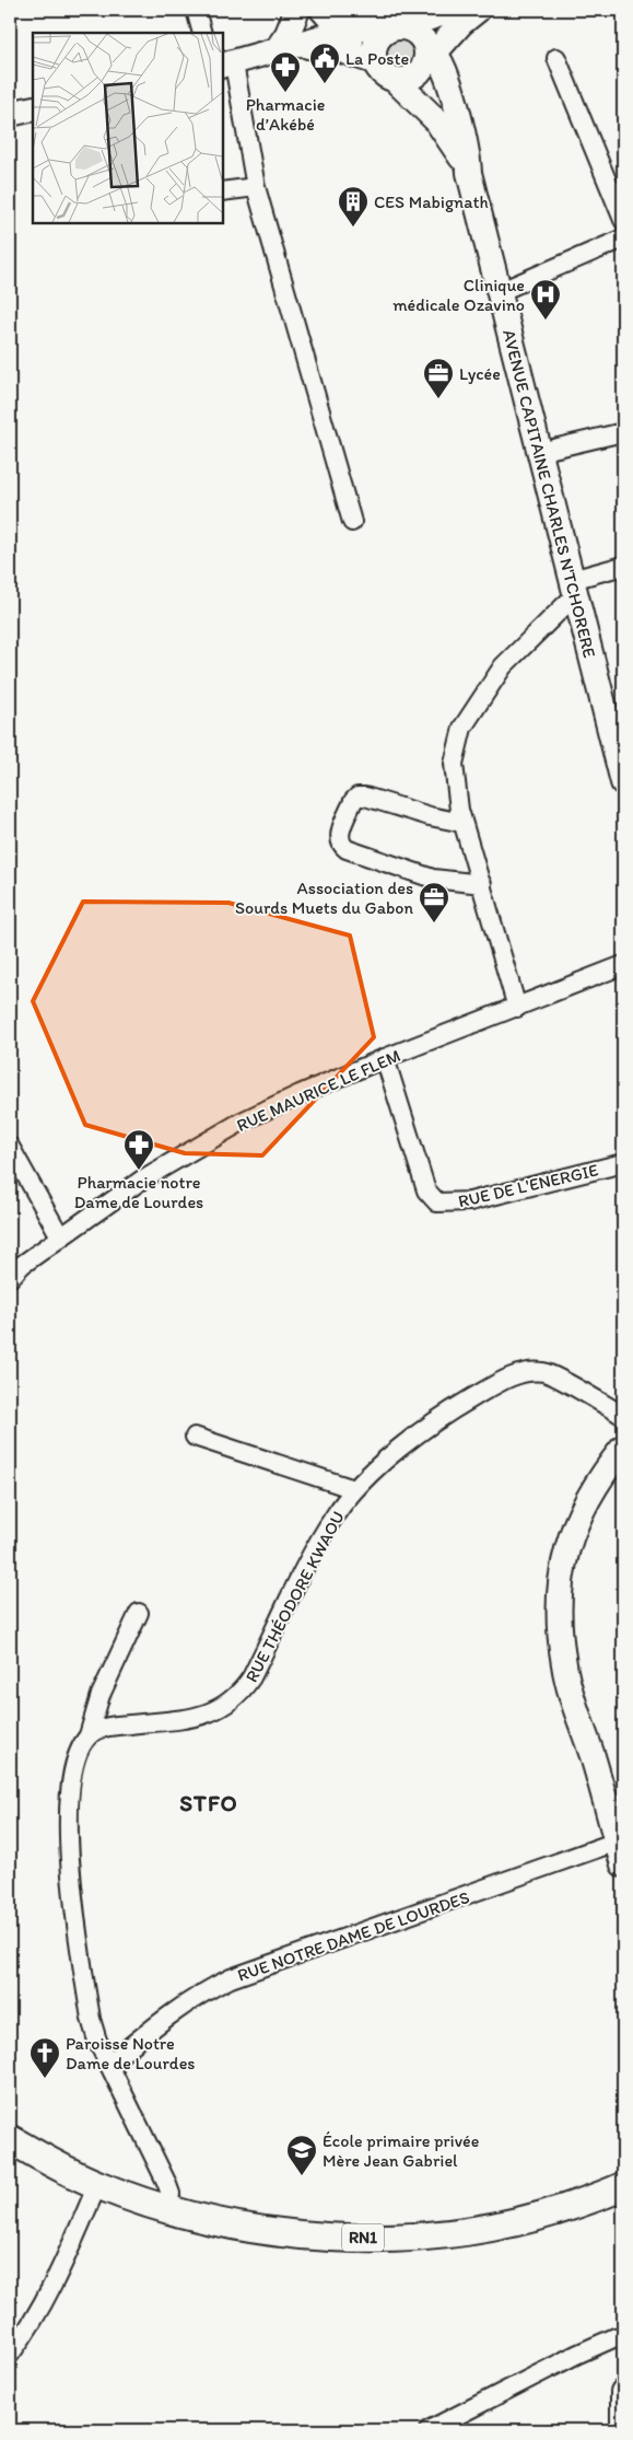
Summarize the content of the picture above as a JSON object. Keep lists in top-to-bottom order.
{
  "streets": {
    "main road": ["AVENUE CAPITAINE CHARLES N'TCHORERE", "RN1"],
    "street": [
      "RUE MAURICE LE FLEM",
      "RUE DE L'ENERGIE",
      "RUE THÉODORE KWAOU",
      "RUE NOTRE DAME DE LOURDES"
    ]
  },
  "crossings": [
    ["RUE MAURICE LE FLEM", "RUE DE L'ENERGIE"]
  ],
  "districts": ["STFO"],
  "places": {
    "public building": ["La Poste"],
    "pharmacy": ["Pharmacie d’Akébé", "Pharmacie notre Dame de Lourdes"],
    "building": ["CES Mabignath"],
    "hospital": ["Clinique médicale Ozavino"],
    "office": ["Lycée", "Association des Sourds Muets du Gabon"],
    "church": ["Paroisse Notre Dame de Lourdes"],
    "school or university": ["École primaire privée Mère Jean Gabriel"]
  }
}
